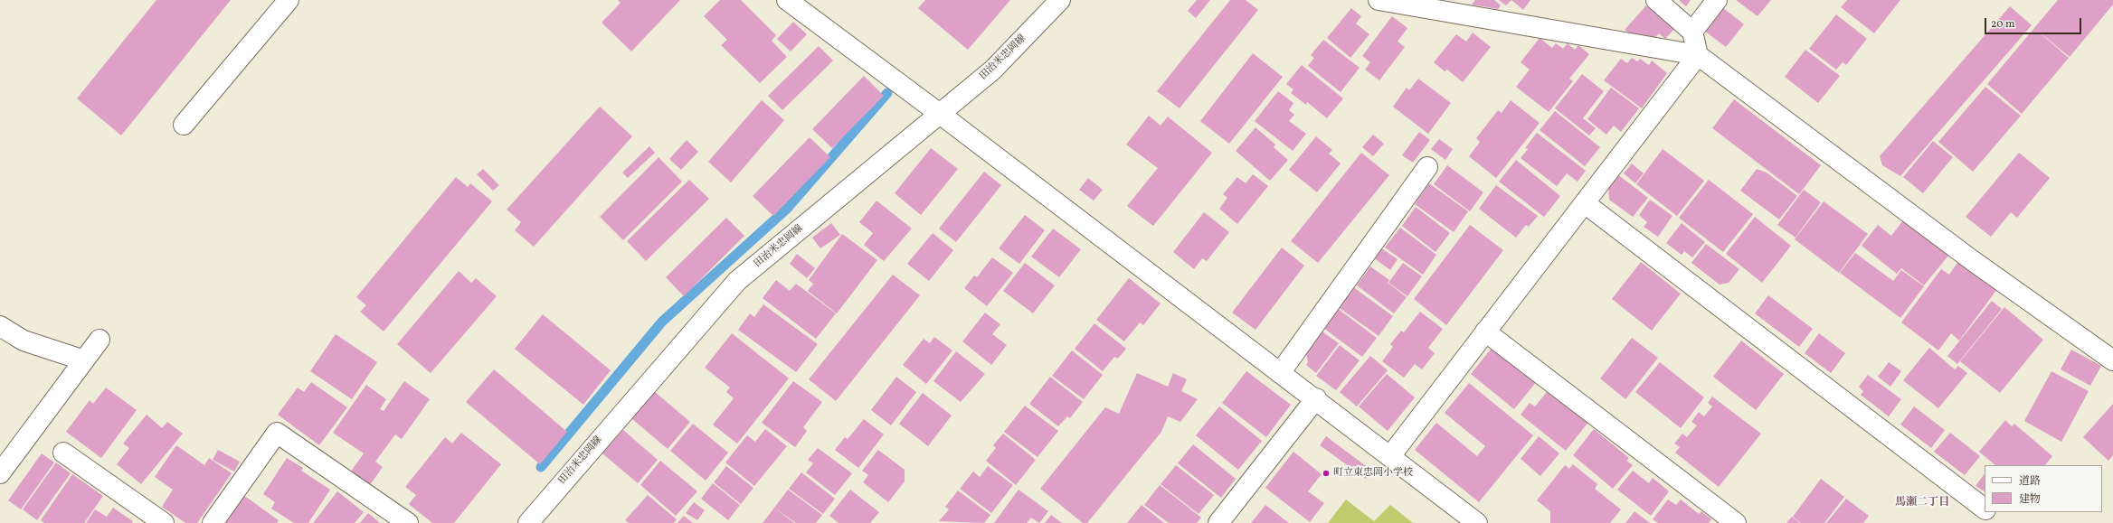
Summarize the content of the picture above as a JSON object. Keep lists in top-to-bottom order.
{
  "streets": {
    "street": ["田治米忠岡線"]
  },
  "districts": ["馬瀬二丁目"],
  "places": ["町立東忠岡小学校"],
  "legend": ["道路", "建物"],
  "scale_bar": "20 m"
}
